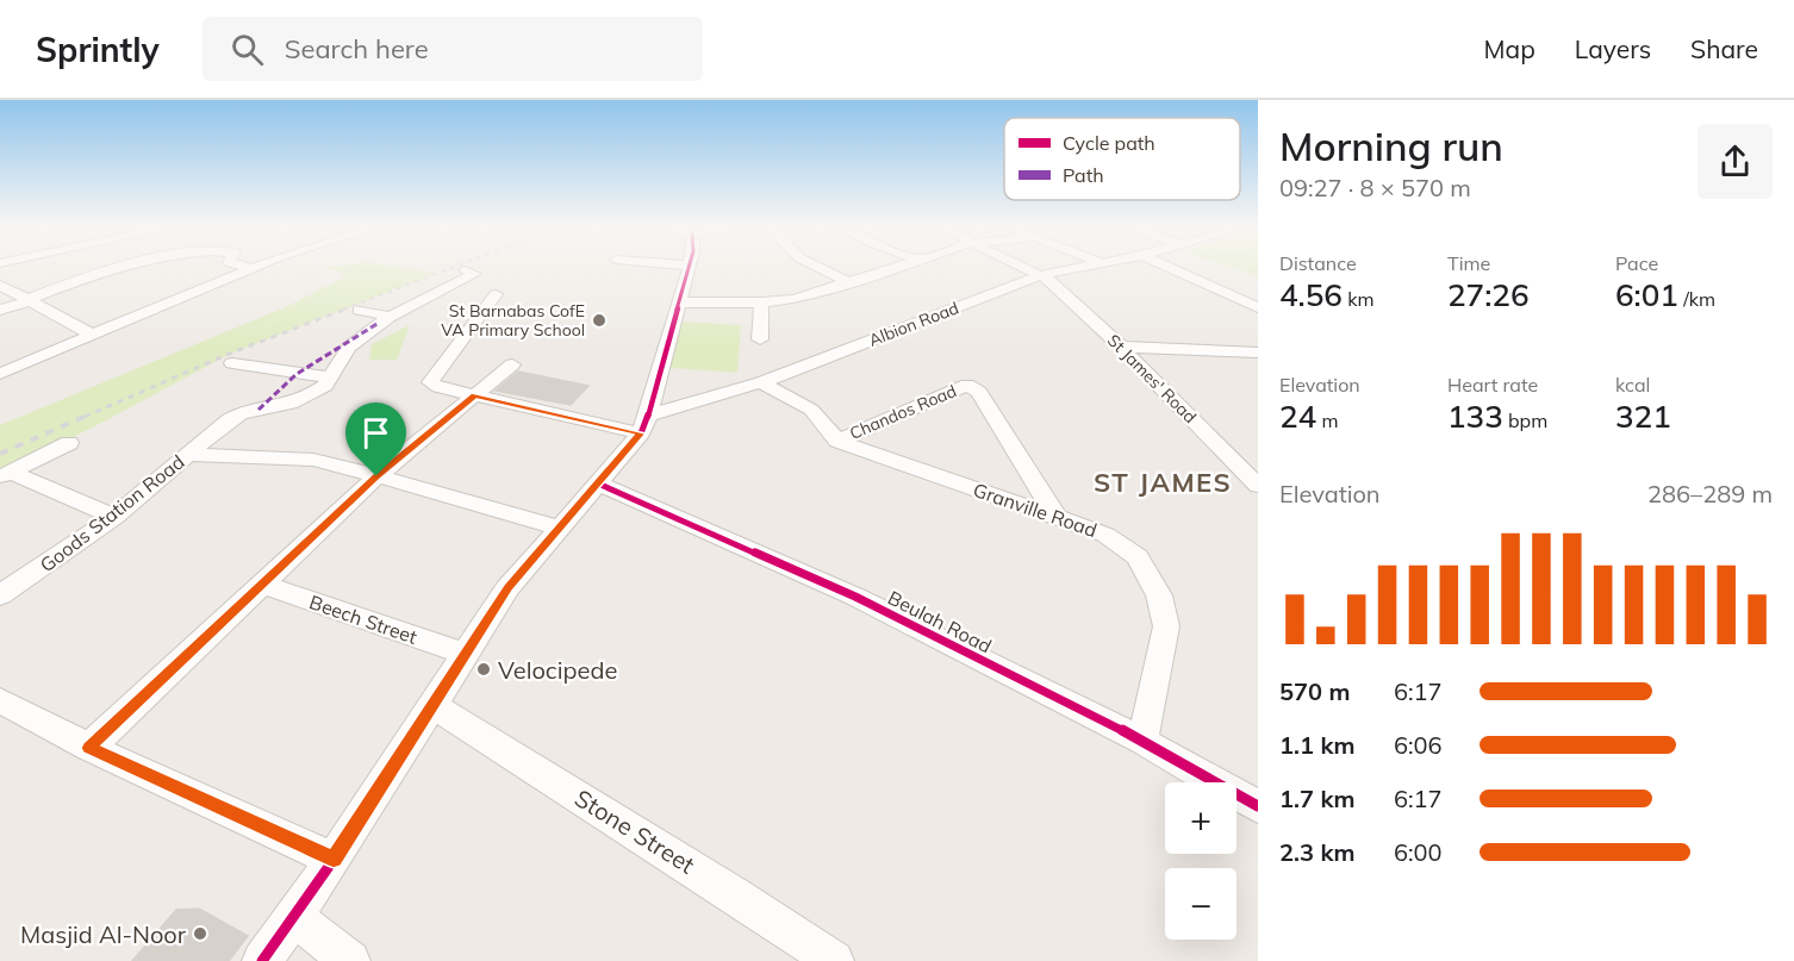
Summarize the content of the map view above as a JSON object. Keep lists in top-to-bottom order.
{
  "streets": {
    "street": [
      "Albion Road",
      "St James' Road",
      "Chandos Road",
      "Granville Road",
      "Goods Station Road",
      "Beech Street",
      "Beulah Road",
      "Stone Street"
    ]
  },
  "crossings": [
    ["Albion Road", "St James' Road"],
    ["Chandos Road", "Granville Road"],
    ["Granville Road", "Beulah Road"]
  ],
  "districts": ["ST JAMES"],
  "places": ["St Barnabas CofE VA Primary School", "Velocipede", "Masjid Al-Noor"],
  "legend": ["Cycle path", "Path"],
  "page": {
    "header": "Sprintly",
    "search": "Search here",
    "nav": ["Map", "Layers", "Share"],
    "heading": ["Morning run", "09:27 · 8 × 570 m"],
    "stats": [
      ["Distance", "4.56 km"],
      ["Time", "27:26"],
      ["Pace", "6:01 /km"],
      ["Elevation", "24 m"],
      ["Heart rate", "133 bpm"],
      ["kcal", "321"]
    ],
    "chart": ["Elevation", "286–289 m"],
    "list": [
      {
        "name": "570 m",
        "note": "6:17"
      },
      {
        "name": "1.1 km",
        "note": "6:06"
      },
      {
        "name": "1.7 km",
        "note": "6:17"
      },
      {
        "name": "2.3 km",
        "note": "6:00"
      }
    ],
    "map_buttons": ["+", "−"]
  }
}
